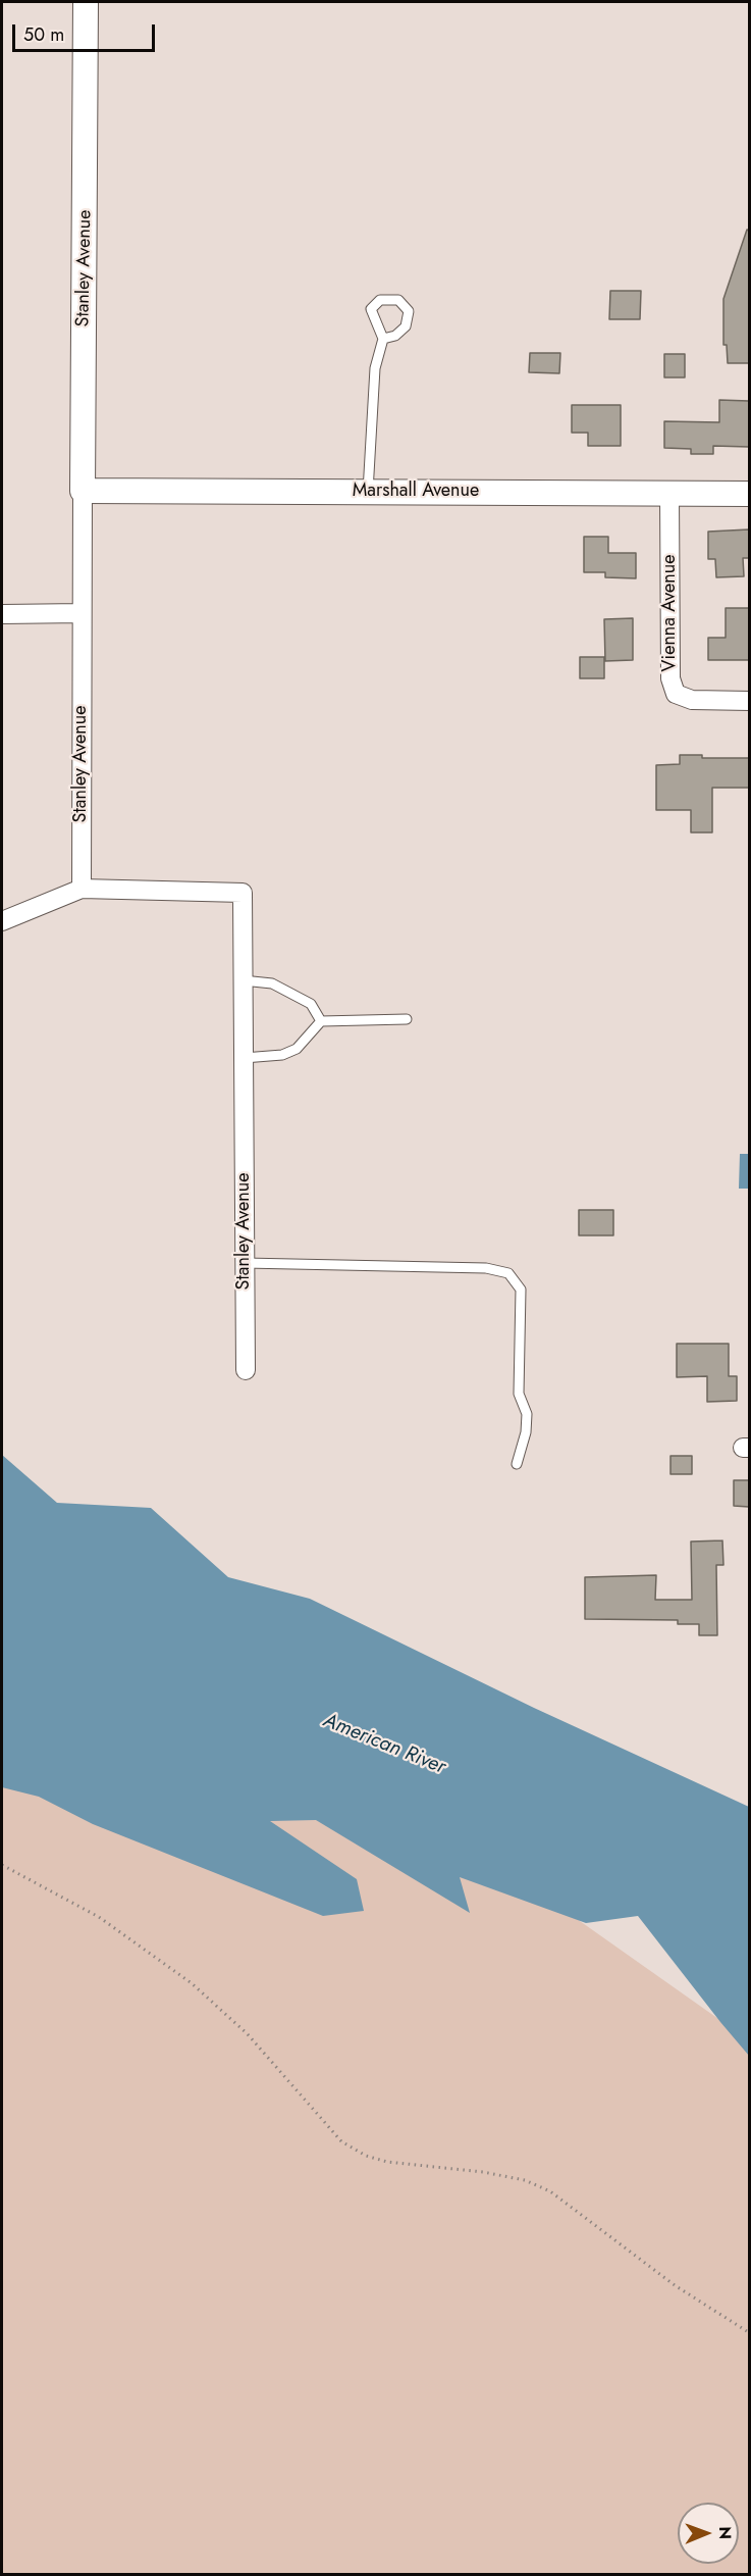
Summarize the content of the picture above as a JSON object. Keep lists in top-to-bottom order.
{
  "streets": {
    "street": ["Stanley Avenue", "Marshall Avenue", "Vienna Avenue"]
  },
  "crossings": [
    ["Stanley Avenue", "Marshall Avenue"],
    ["Marshall Avenue", "Vienna Avenue"]
  ],
  "water": ["American River"],
  "scale_bar": "50 m",
  "north": "right"
}
